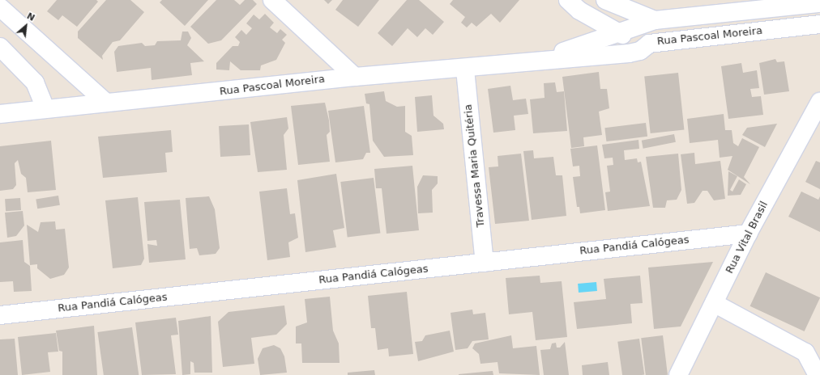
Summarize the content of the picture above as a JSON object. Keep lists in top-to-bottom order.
{
  "streets": {
    "street": [
      "Rua Pascoal Moreira",
      "Travessa Maria Quitéria",
      "Rua Vital Brasil",
      "Rua Pandiá Calógeas"
    ]
  },
  "crossings": [
    ["Rua Pascoal Moreira", "Travessa Maria Quitéria"],
    ["Travessa Maria Quitéria", "Rua Pandiá Calógeas"],
    ["Rua Vital Brasil", "Rua Pandiá Calógeas"]
  ],
  "north": "top right"
}
